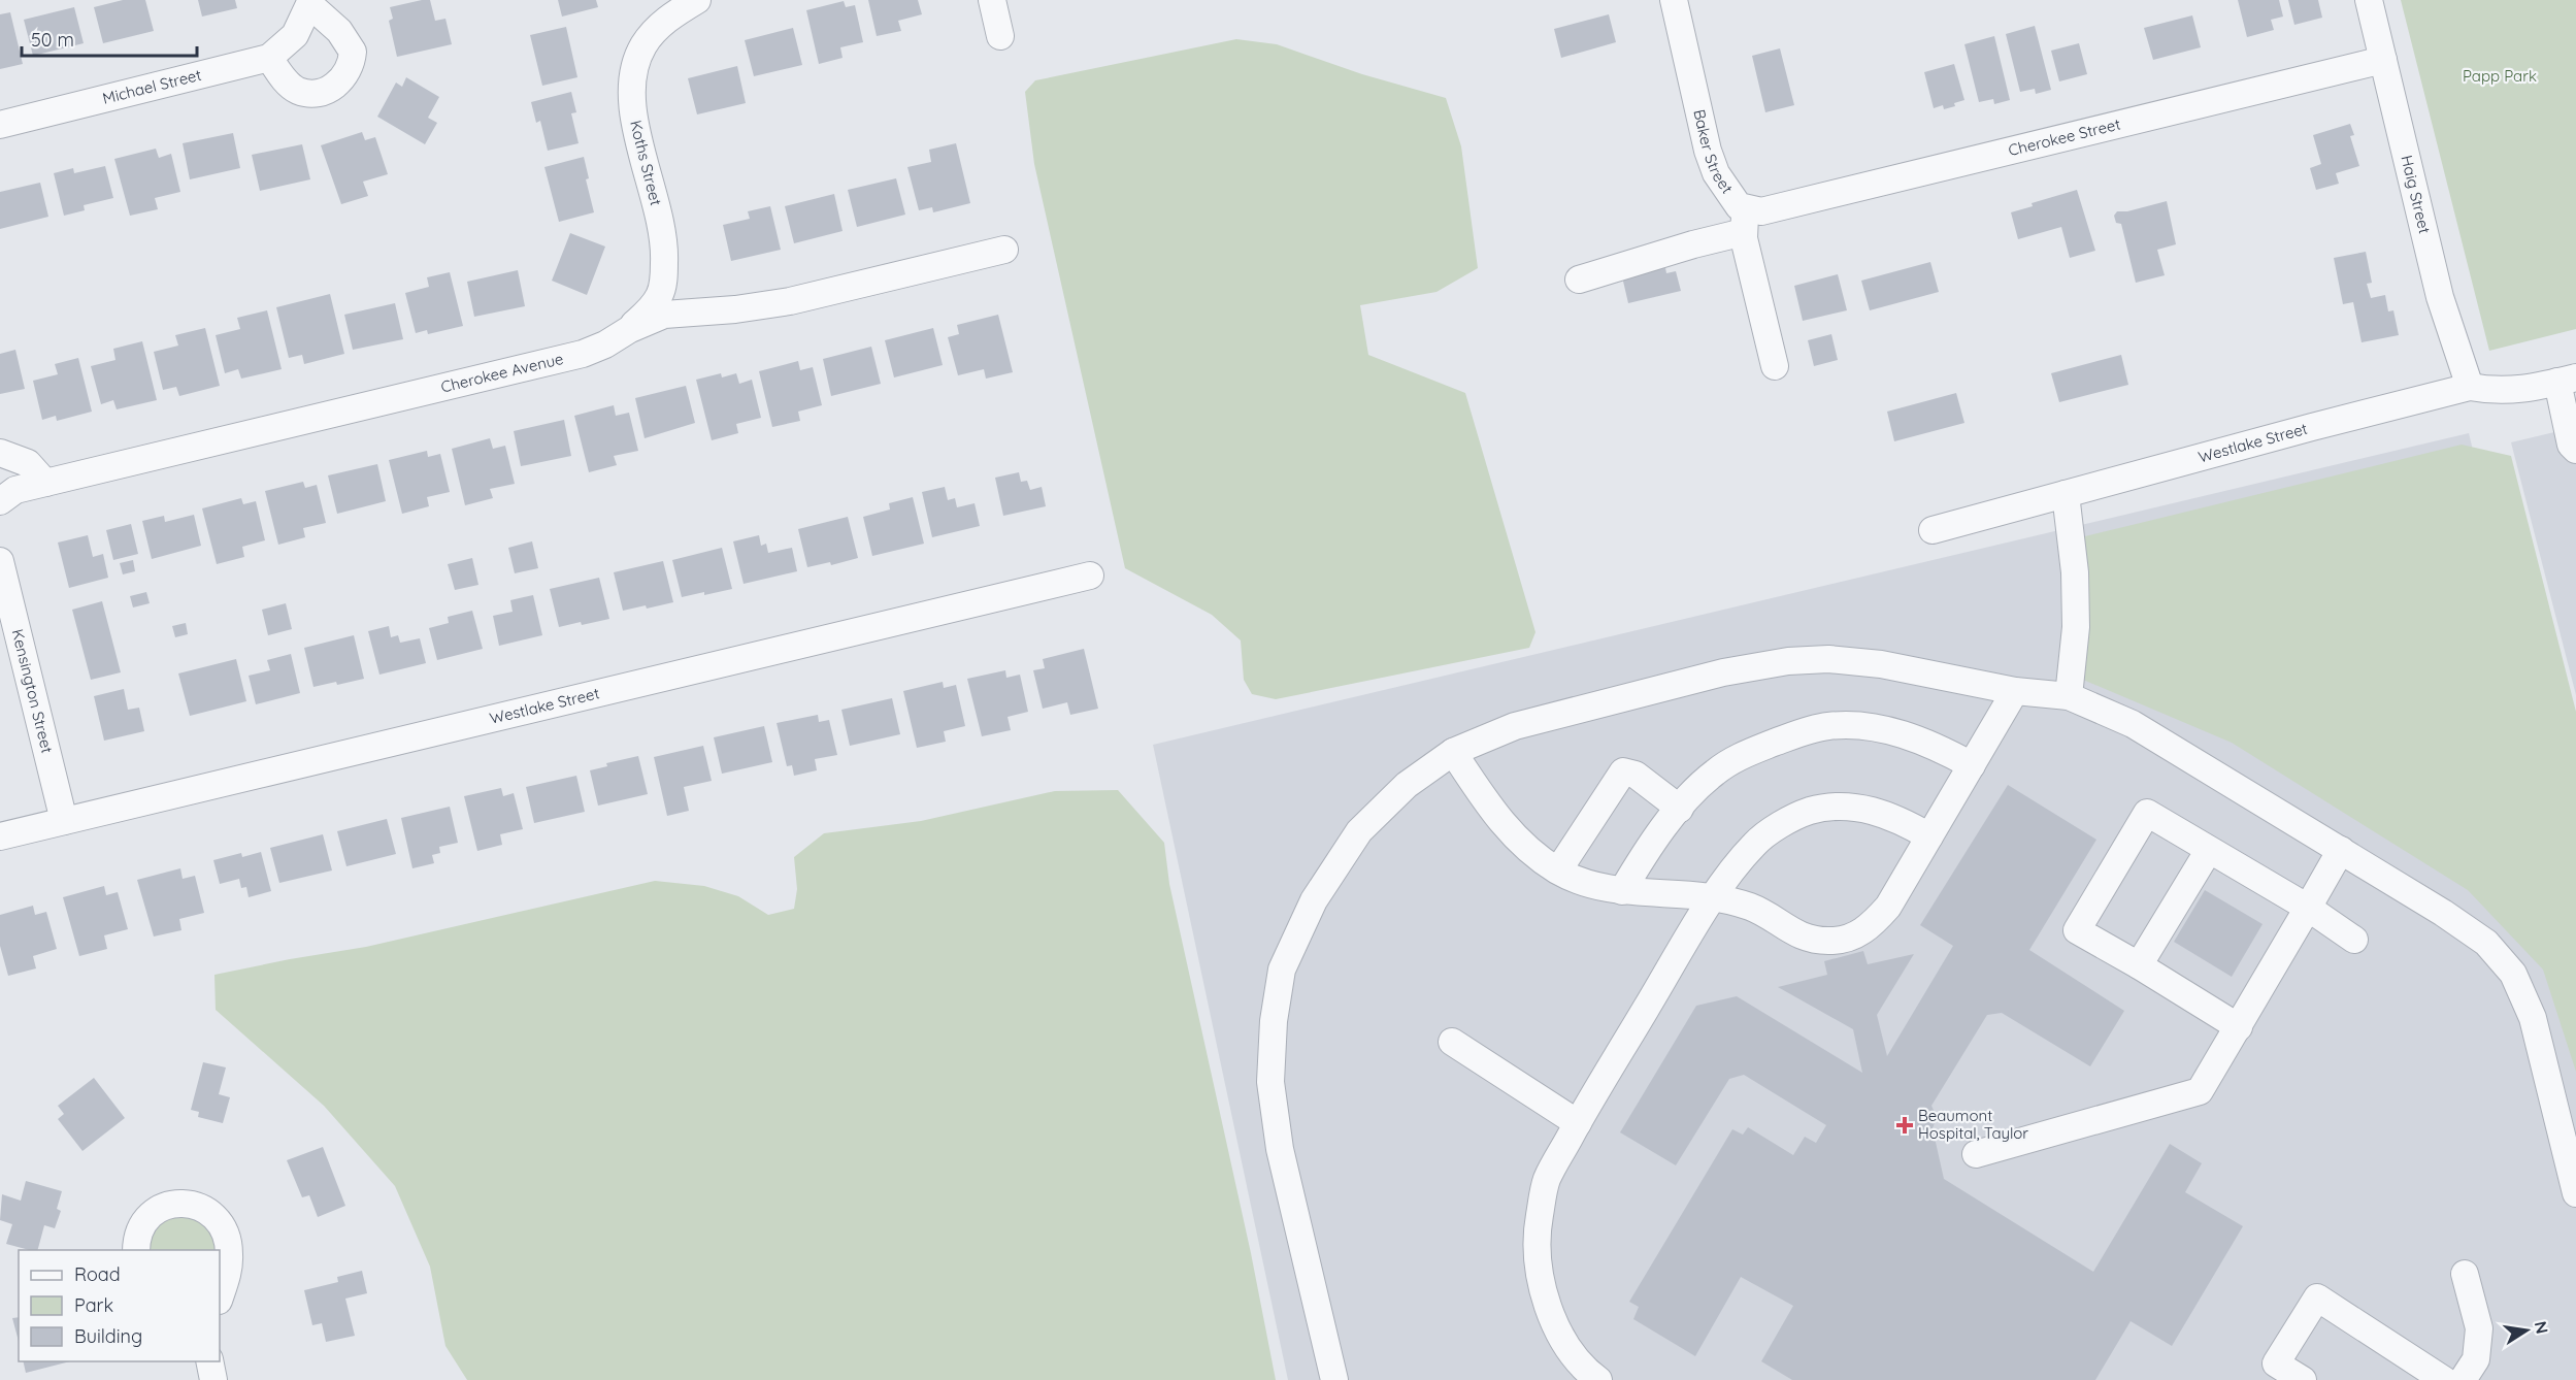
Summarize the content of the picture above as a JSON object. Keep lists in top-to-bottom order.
{
  "streets": {
    "street": [
      "Michael Street",
      "Cherokee Street",
      "Baker Street",
      "Koths Street",
      "Haig Street",
      "Cherokee Avenue",
      "Westlake Street",
      "Kensington Street"
    ]
  },
  "crossings": [
    ["Cherokee Street", "Baker Street"],
    ["Cherokee Street", "Haig Street"],
    ["Koths Street", "Cherokee Avenue"],
    ["Haig Street", "Westlake Street"],
    ["Westlake Street", "Kensington Street"]
  ],
  "parks": ["Papp Park"],
  "places": {
    "health": ["Beaumont Hospital, Taylor"]
  },
  "legend": ["Road", "Park", "Building"],
  "scale_bar": "50 m",
  "north": "right"
}
